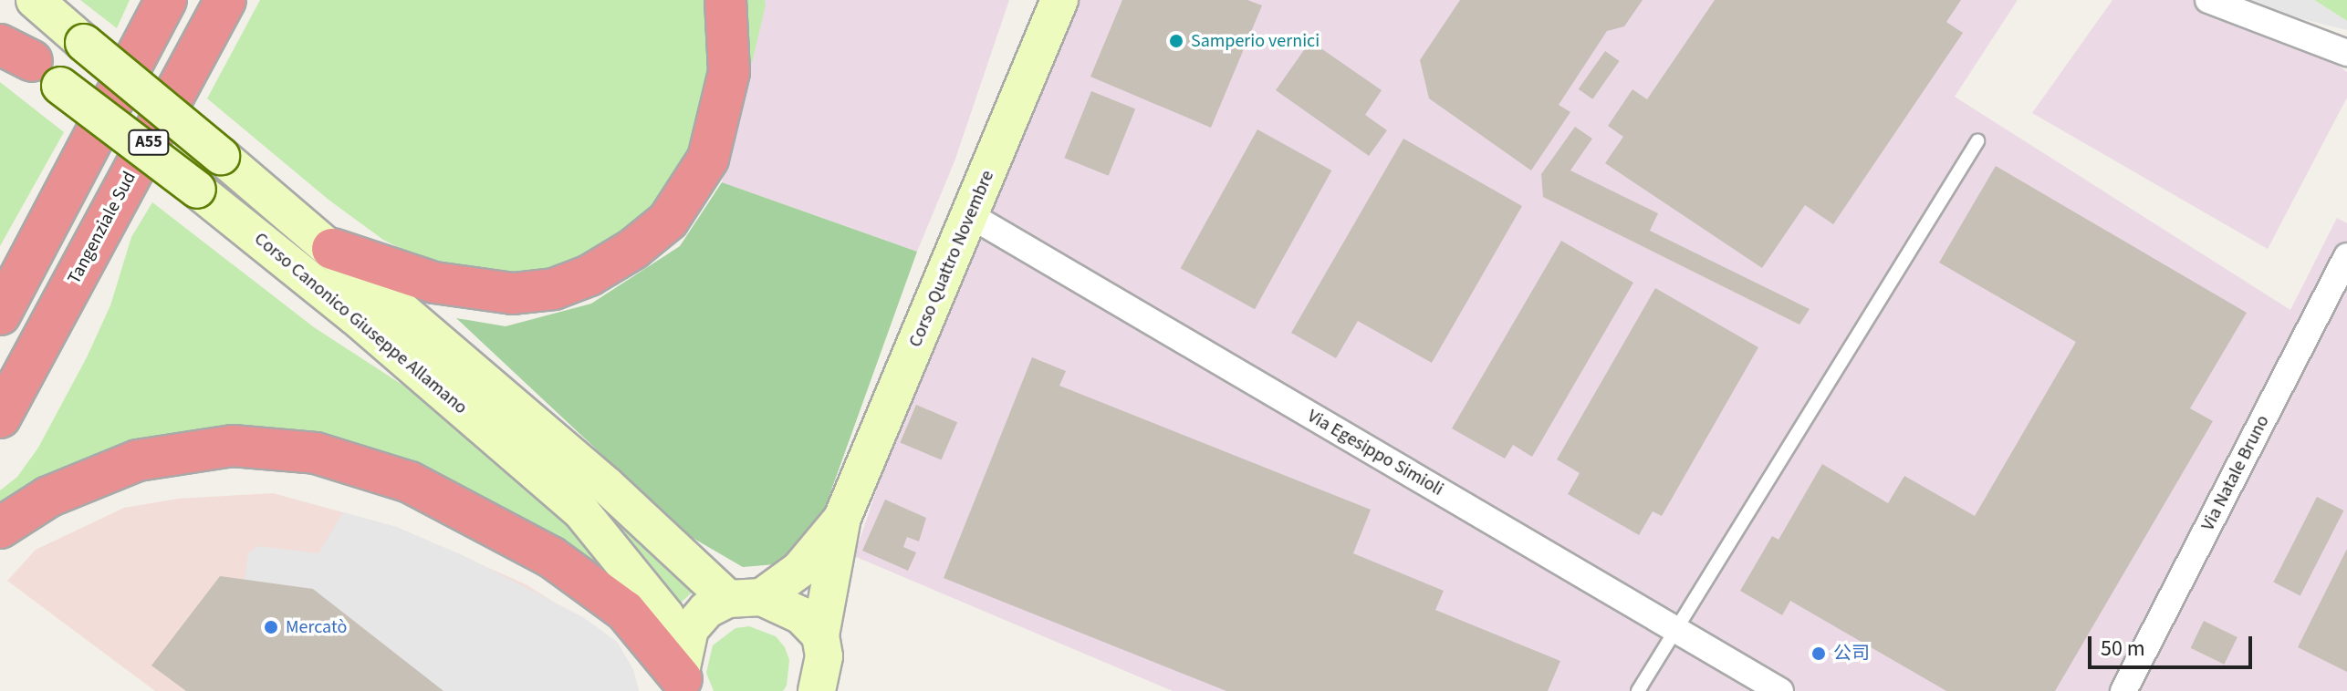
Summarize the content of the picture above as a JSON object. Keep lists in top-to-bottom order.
{
  "streets": {
    "highway": ["A55", "Tangenziale Sud"],
    "main road": ["Corso Quattro Novembre", "Corso Canonico Giuseppe Allamano"],
    "street": ["Via Egesippo Simioli", "Via Natale Bruno"]
  },
  "crossings": [
    ["Corso Quattro Novembre", "Corso Canonico Giuseppe Allamano"],
    ["Corso Quattro Novembre", "Via Egesippo Simioli"]
  ],
  "places": ["Samperio vernici", "Mercatò", "公司"],
  "scale_bar": "50 m"
}
